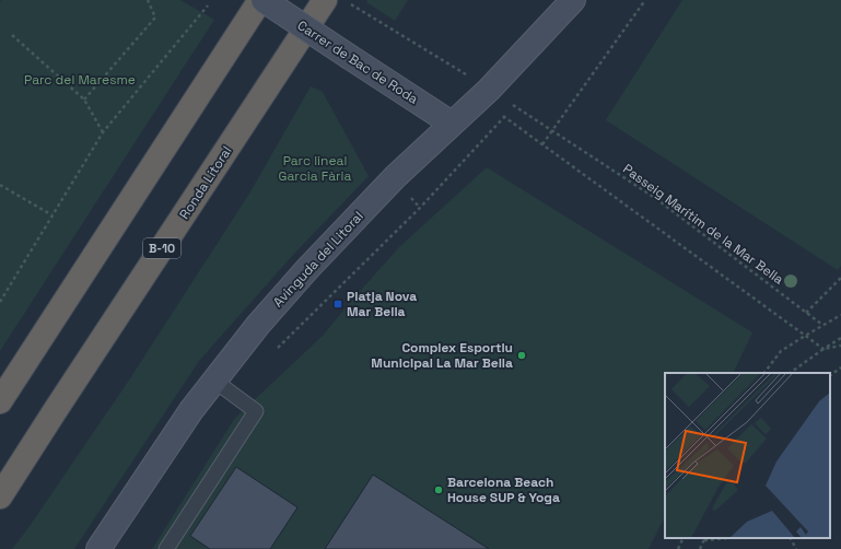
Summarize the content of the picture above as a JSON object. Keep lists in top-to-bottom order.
{
  "streets": {
    "highway": ["Ronda Litoral", "B-10"],
    "main road": ["Carrer de Bac de Roda", "Avinguda del Litoral"],
    "path": ["Passeig Marítim de la Mar Bella"]
  },
  "crossings": [
    ["Carrer de Bac de Roda", "Avinguda del Litoral"]
  ],
  "parks": ["Parc del Maresme", "Parc lineal Garcia Fària"],
  "places": {
    "transit": ["Platja Nova Mar Bella"],
    "other": ["Complex Esportiu Municipal La Mar Bella", "Barcelona Beach House SUP & Yoga"]
  }
}
